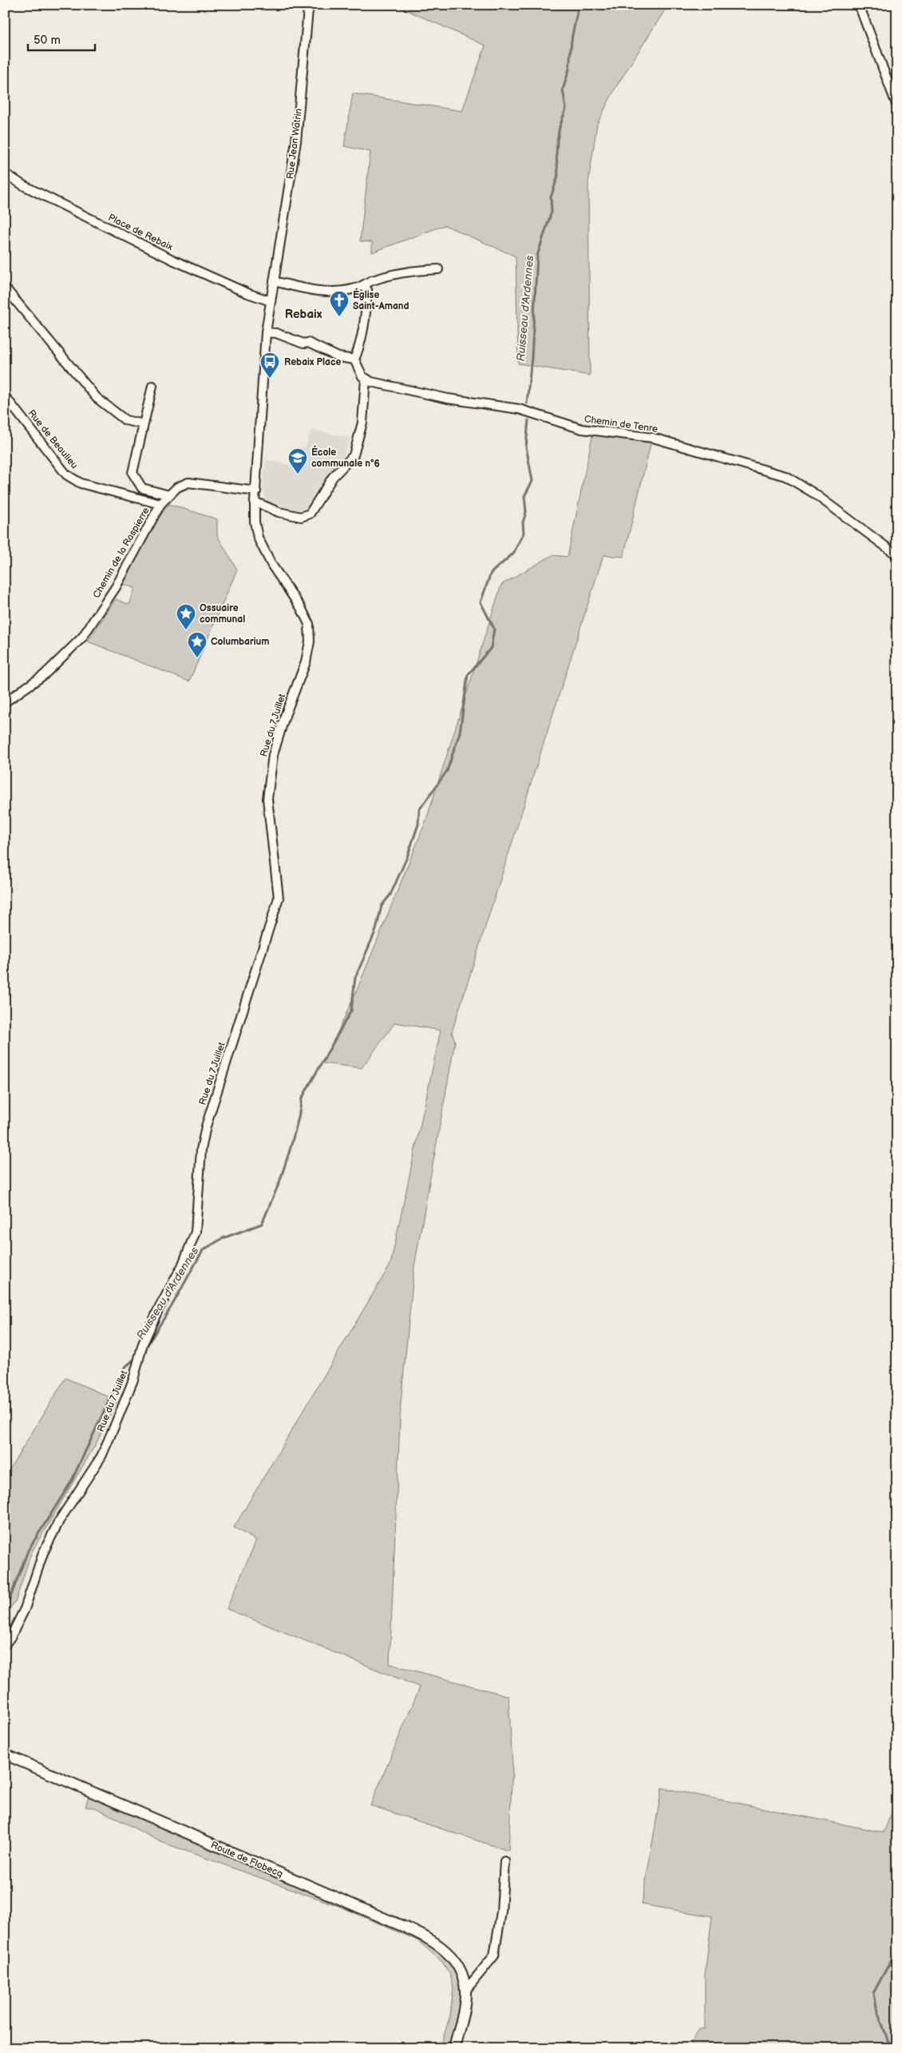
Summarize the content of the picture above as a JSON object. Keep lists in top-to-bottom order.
{
  "streets": {
    "street": [
      "Rue Jean Watrin",
      "Place de Rebaix",
      "Chemin de Tenre",
      "Rue de Beaulieu",
      "Chemin de la Raspierre",
      "Rue du 7 Juillet",
      "Route de Flobecq"
    ]
  },
  "crossings": [
    ["Rue de Beaulieu", "Chemin de la Raspierre"],
    ["Chemin de la Raspierre", "Rue du 7 Juillet"]
  ],
  "districts": ["Rebaix"],
  "water": ["Ruisseau d'Ardennes"],
  "places": {
    "church": ["Église Saint-Amand"],
    "bus stop": ["Rebaix Place"],
    "school or university": ["École communale n°6"],
    "place": ["Ossuaire communal", "Columbarium"]
  },
  "scale_bar": "50 m"
}
